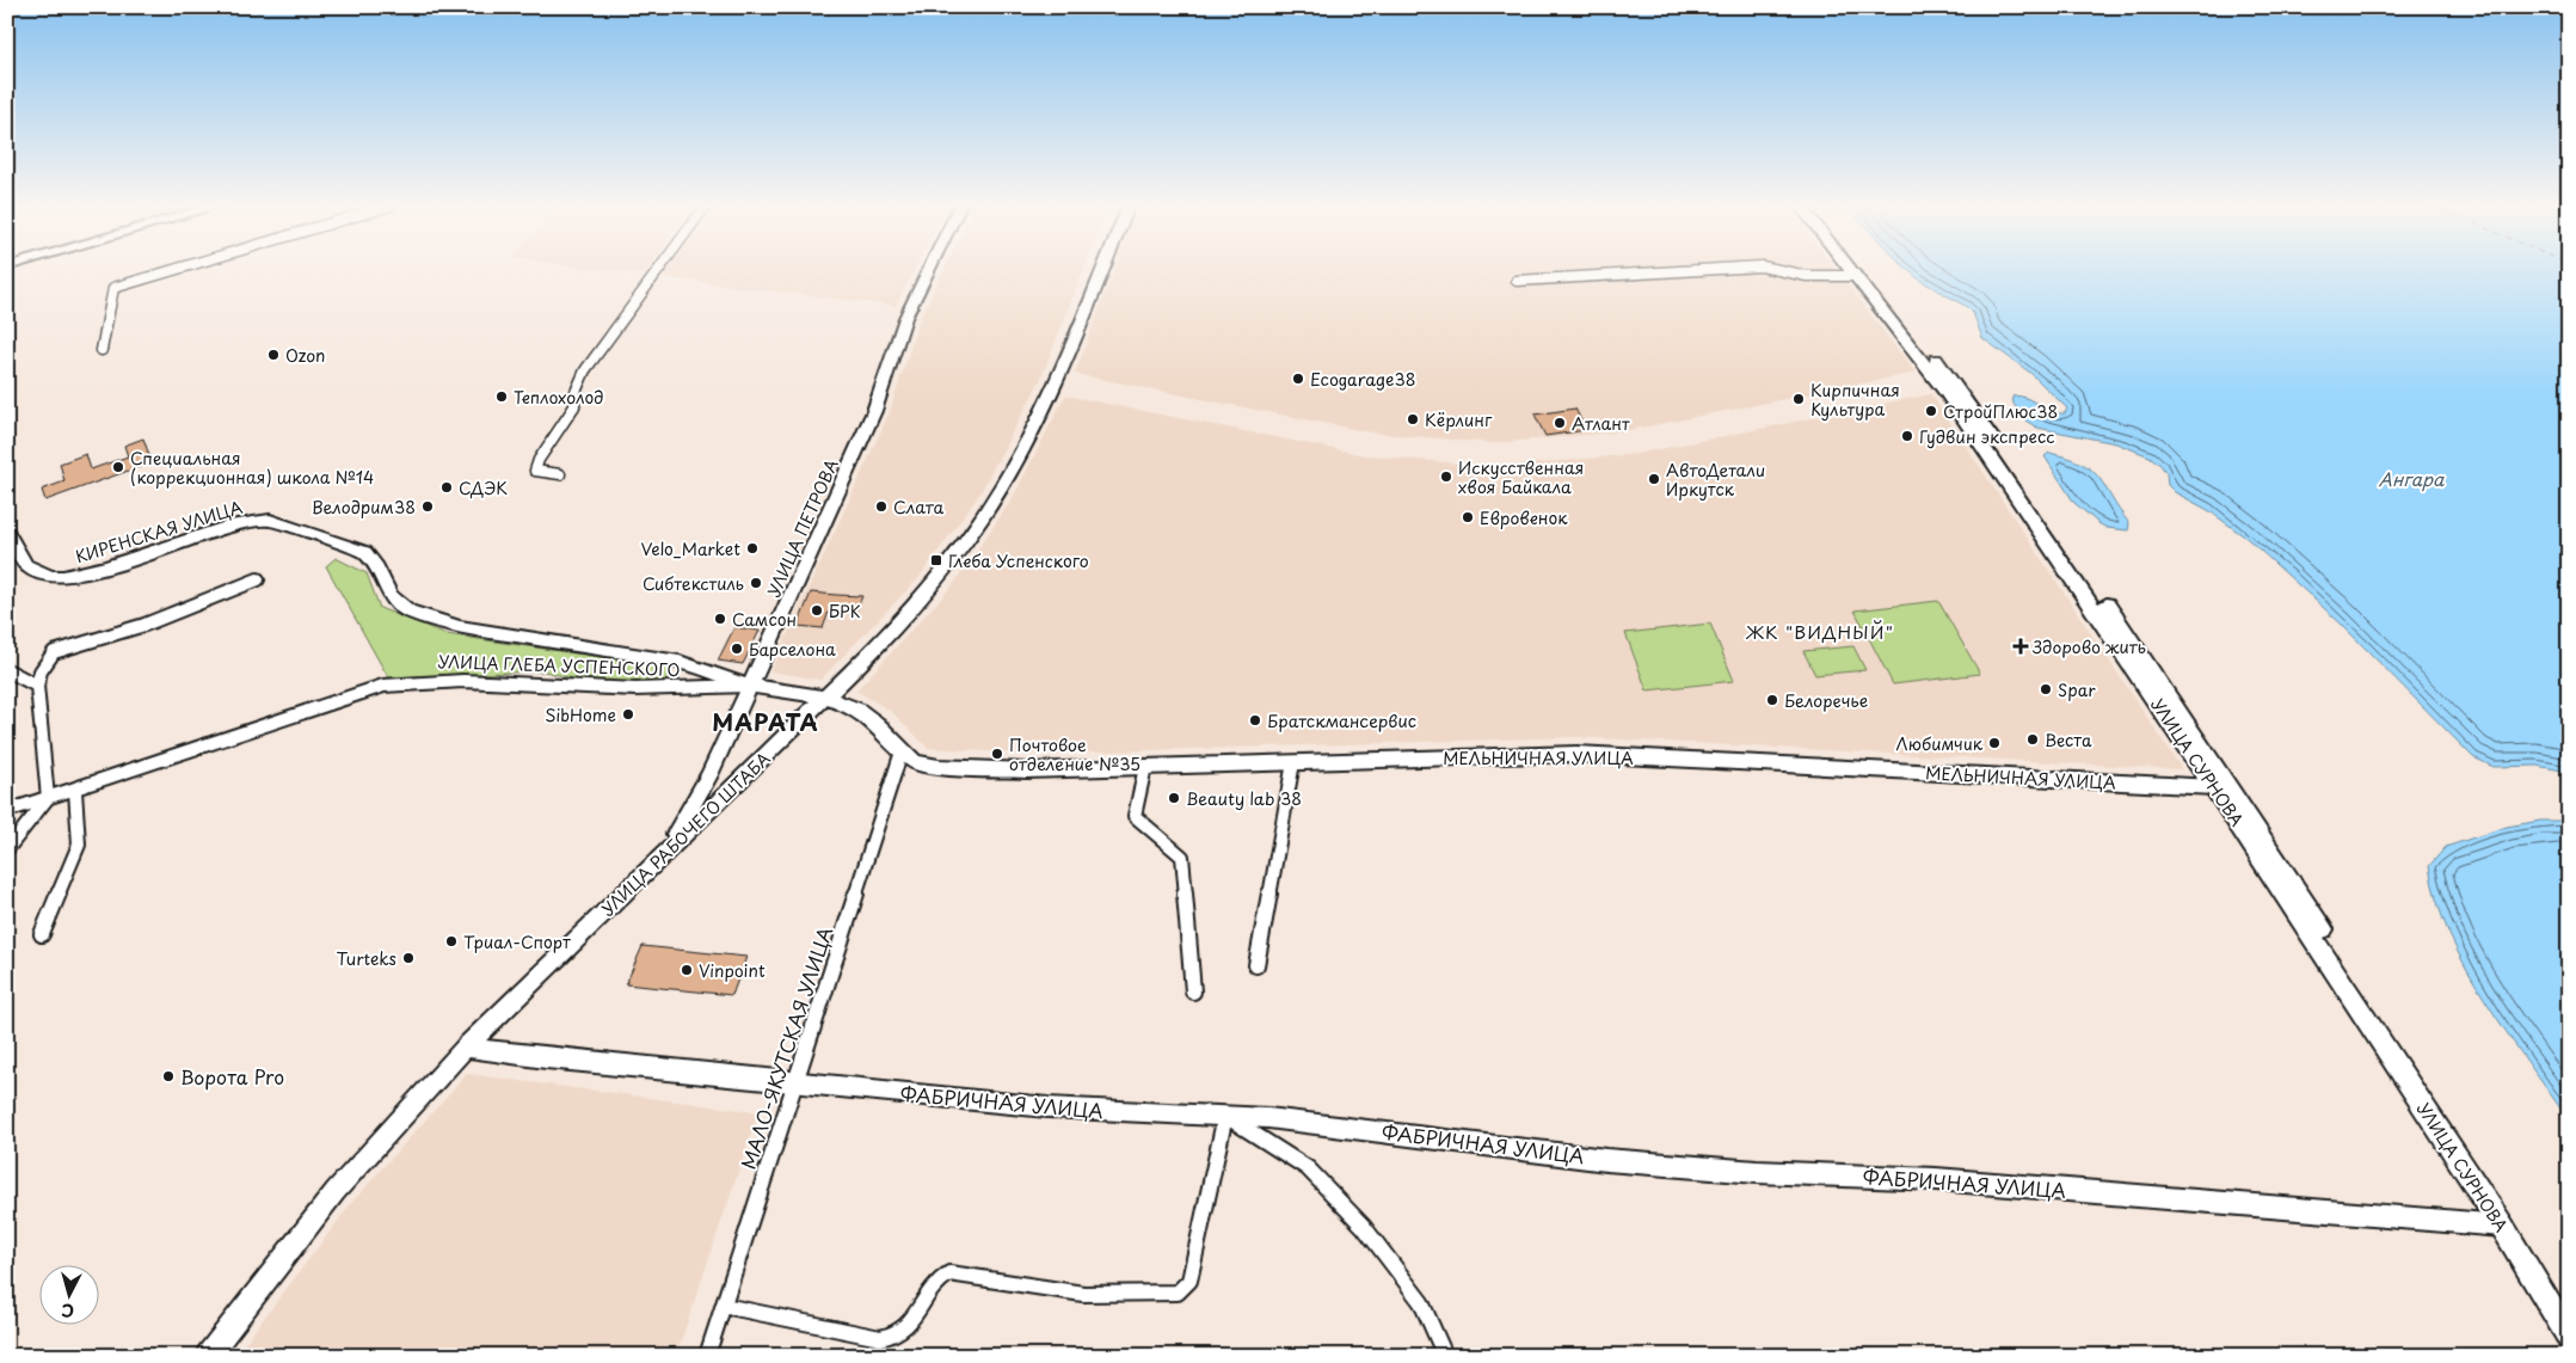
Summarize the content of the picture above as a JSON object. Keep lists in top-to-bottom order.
{
  "streets": {
    "main road": ["УЛИЦА СУРНОВА"],
    "street": [
      "УЛИЦА ПЕТРОВА",
      "КИРЕНСКАЯ УЛИЦА",
      "УЛИЦА ГЛЕБА УСПЕНСКОГО",
      "МЕЛЬНИЧНАЯ УЛИЦА",
      "УЛИЦА РАБОЧЕГО ШТАБА",
      "МАЛО-ЯКУТСКАЯ УЛИЦА",
      "ФАБРИЧНАЯ УЛИЦА"
    ]
  },
  "crossings": [
    ["УЛИЦА ПЕТРОВА", "УЛИЦА ГЛЕБА УСПЕНСКОГО"],
    ["УЛИЦА ПЕТРОВА", "УЛИЦА РАБОЧЕГО ШТАБА"],
    ["КИРЕНСКАЯ УЛИЦА", "УЛИЦА ГЛЕБА УСПЕНСКОГО"],
    ["МЕЛЬНИЧНАЯ УЛИЦА", "УЛИЦА СУРНОВА"],
    ["МЕЛЬНИЧНАЯ УЛИЦА", "МАЛО-ЯКУТСКАЯ УЛИЦА"],
    ["УЛИЦА СУРНОВА", "ФАБРИЧНАЯ УЛИЦА"],
    ["УЛИЦА РАБОЧЕГО ШТАБА", "ФАБРИЧНАЯ УЛИЦА"],
    ["МАЛО-ЯКУТСКАЯ УЛИЦА", "ФАБРИЧНАЯ УЛИЦА"]
  ],
  "districts": ["ЖК \"ВИДНЫЙ\"", "МАРАТА"],
  "water": ["Ангара"],
  "places": {
    "other": [
      "Ozon",
      "Ecogarage38",
      "Теплохолод",
      "Кирпичная Культура",
      "СтройПлюс38",
      "Кёрлинг",
      "Атлант",
      "Гудвин экспресс",
      "Специальная (коррекционная) школа №14",
      "Искусственная хвоя Байкала",
      "АвтоДетали Иркутск",
      "СДЭК",
      "Велодрим38",
      "Слата",
      "Евровенок",
      "Velo_Market",
      "Сибтекстиль",
      "БРК",
      "Самсон",
      "Барселона",
      "Spar",
      "Белоречье",
      "SibHome",
      "Братскмансервис",
      "Веста",
      "Любимчик",
      "Почтовое отделение №35",
      "Beauty lab 38",
      "Триал-Спорт",
      "Turteks",
      "Vinpoint",
      "Ворота Pro"
    ],
    "transit": ["Глеба Успенского"],
    "health": ["Здорово жить"]
  },
  "north": "bottom"
}
